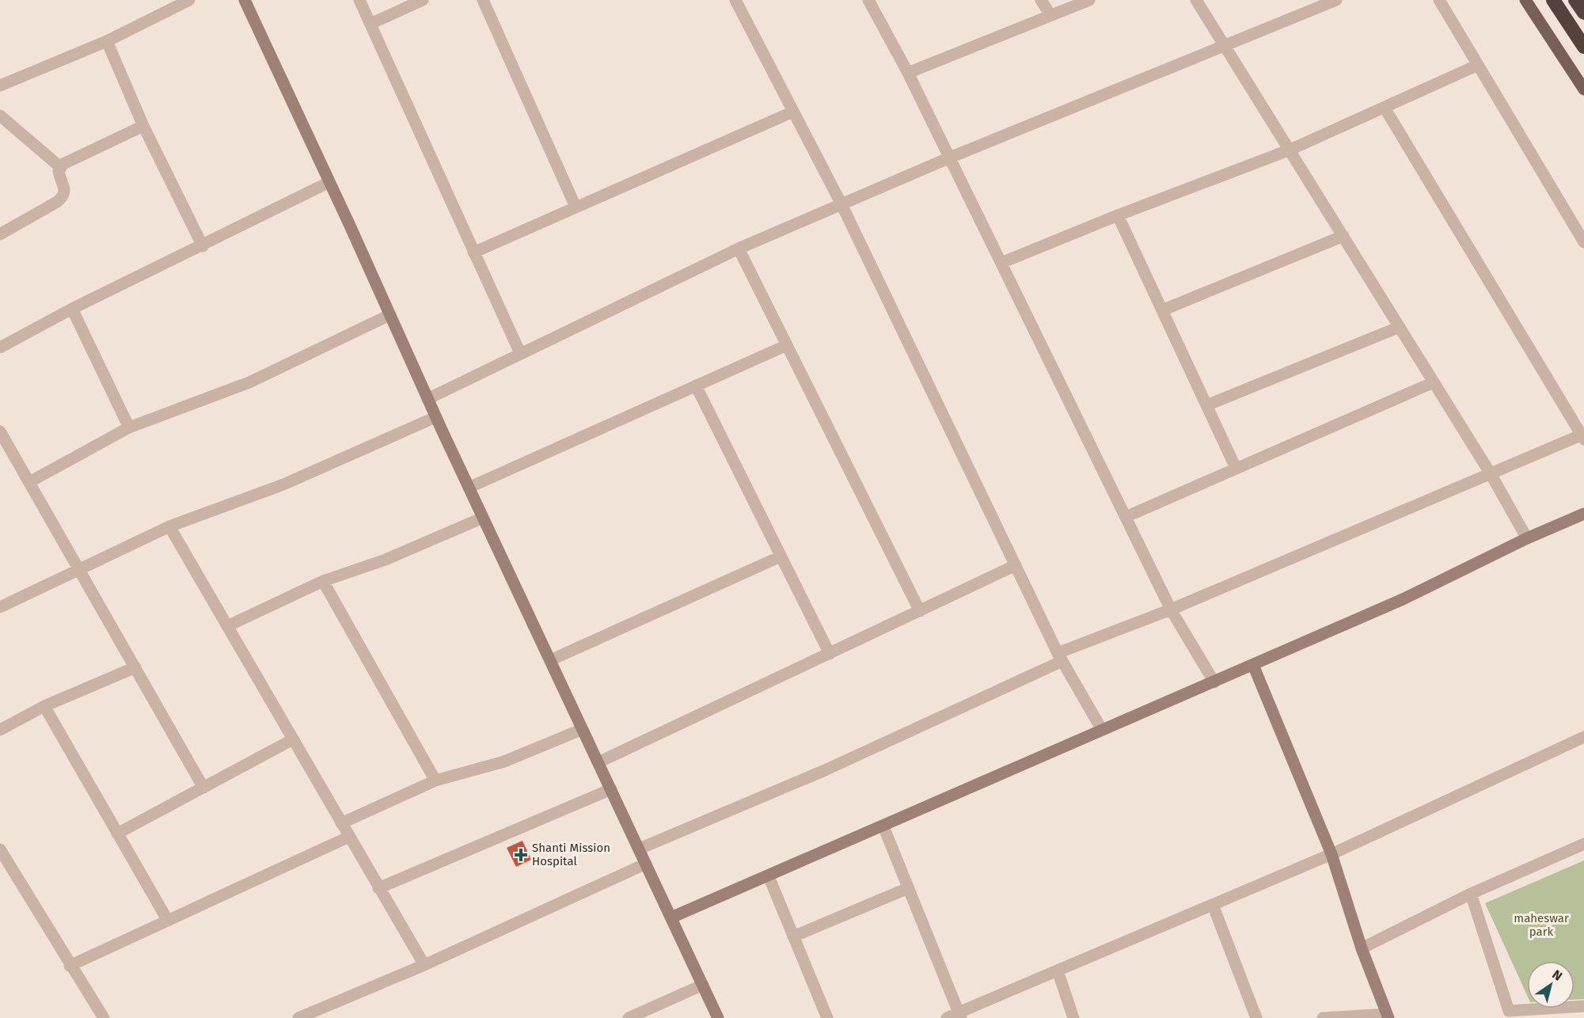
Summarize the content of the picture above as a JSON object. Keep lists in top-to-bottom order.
{
  "parks": ["maheswar park"],
  "places": {
    "health": ["Shanti Mission Hospital"]
  },
  "north": "top right"
}
